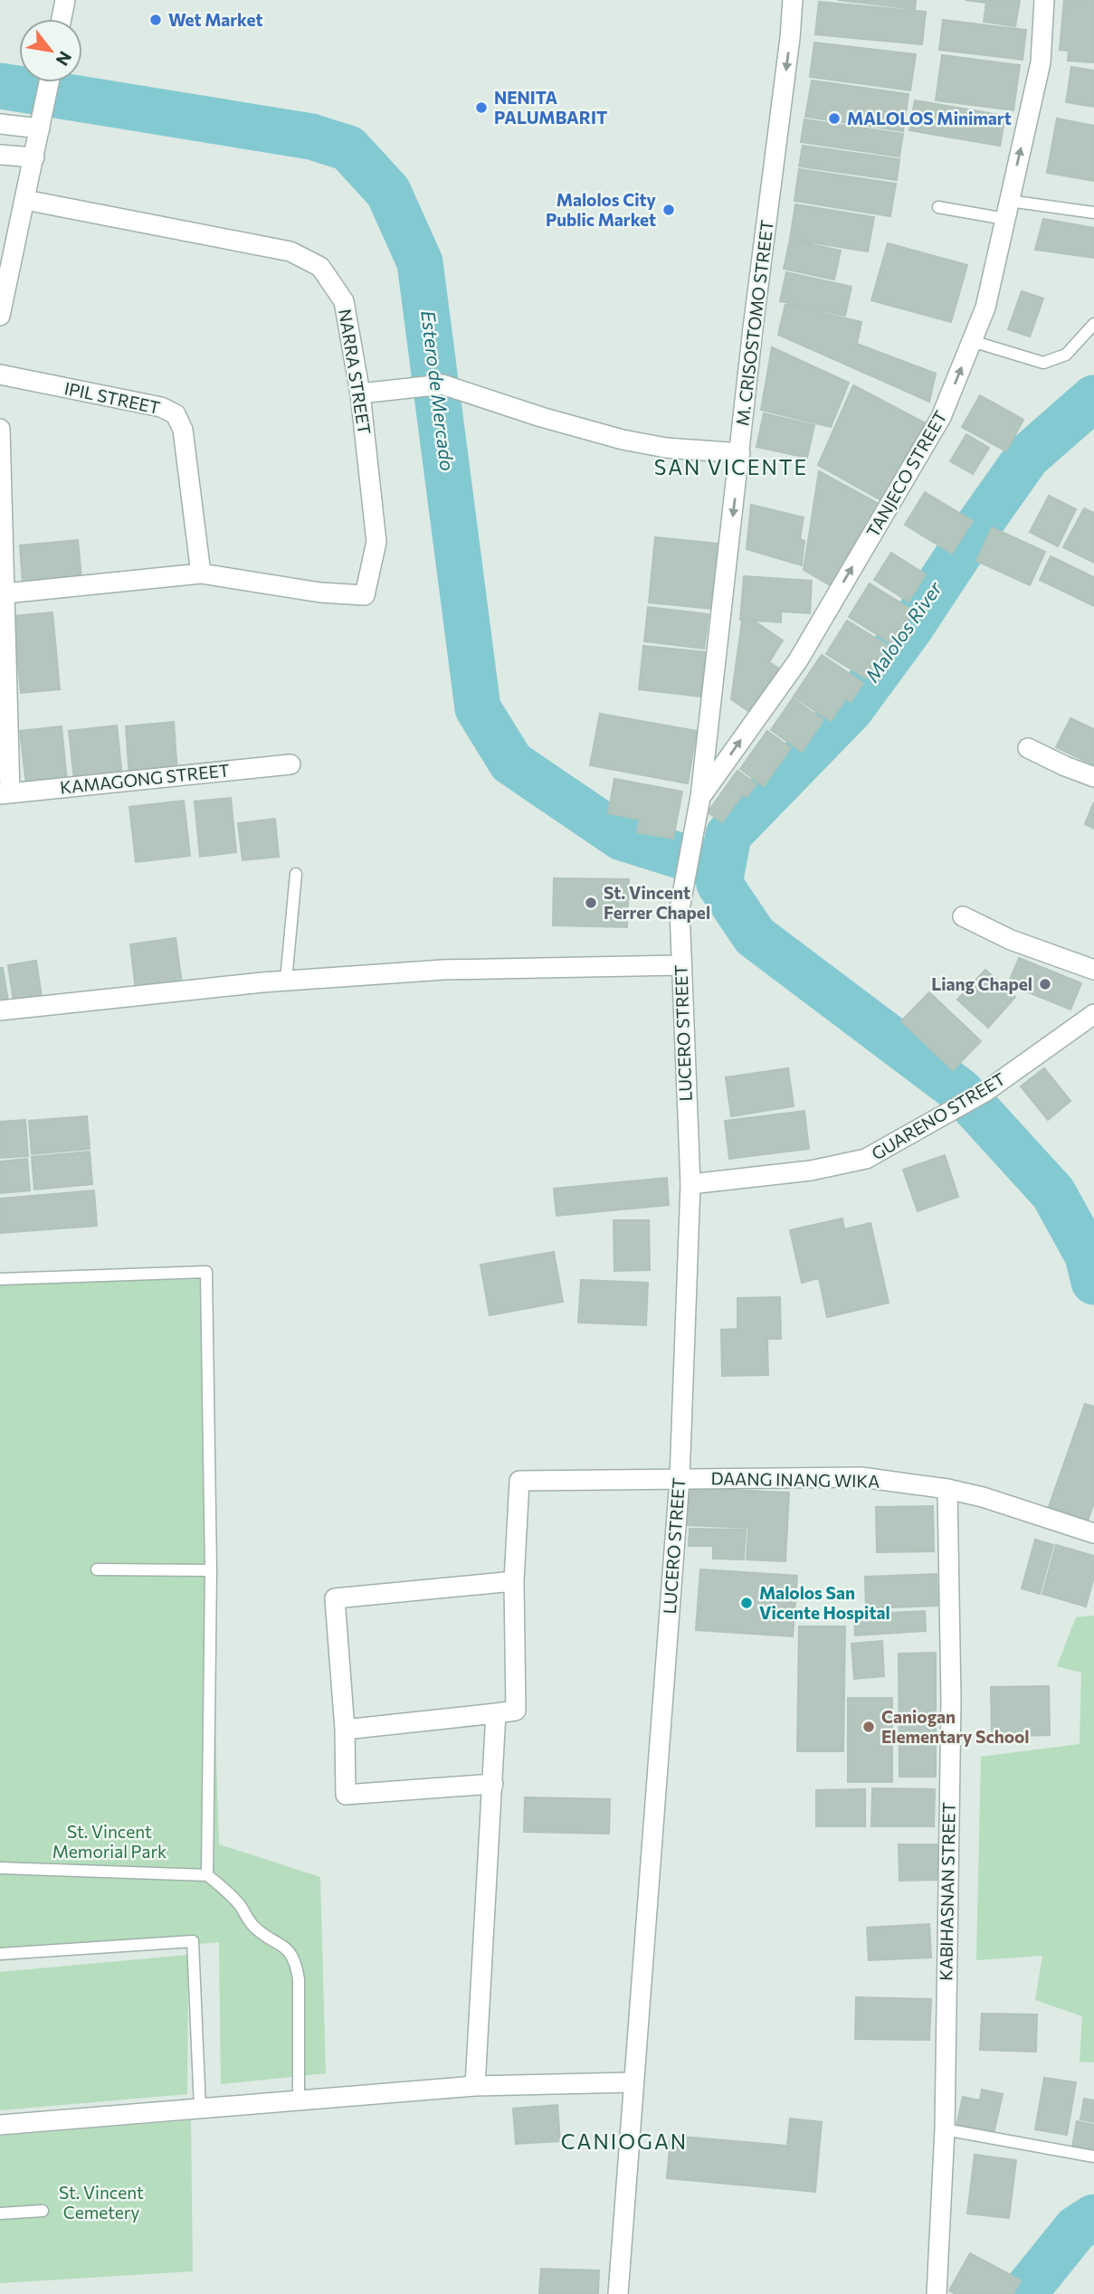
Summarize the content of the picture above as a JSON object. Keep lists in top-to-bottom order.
{
  "streets": {
    "street": [
      "M. CRISOSTOMO STREET",
      "NARRA STREET",
      "IPIL STREET",
      "TANJECO STREET",
      "KAMAGONG STREET",
      "LUCERO STREET",
      "GUARENO STREET",
      "DAANG INANG WIKA",
      "KABIHASNAN STREET"
    ]
  },
  "crossings": [
    ["M. CRISOSTOMO STREET", "TANJECO STREET"],
    ["M. CRISOSTOMO STREET", "LUCERO STREET"],
    ["NARRA STREET", "IPIL STREET"],
    ["TANJECO STREET", "LUCERO STREET"],
    ["LUCERO STREET", "GUARENO STREET"],
    ["LUCERO STREET", "DAANG INANG WIKA"],
    ["DAANG INANG WIKA", "KABIHASNAN STREET"]
  ],
  "one_way": ["M. CRISOSTOMO STREET", "TANJECO STREET"],
  "districts": ["SAN VICENTE", "CANIOGAN"],
  "water": ["Estero de Mercado", "Malolos River"],
  "parks": ["St. Vincent Memorial Park", "St. Vincent Cemetery"],
  "places": [
    "Wet Market",
    "NENITA PALUMBARIT",
    "MALOLOS Minimart",
    "Malolos City Public Market",
    "St. Vincent Ferrer Chapel",
    "Liang Chapel",
    "Malolos San Vicente Hospital",
    "Caniogan Elementary School"
  ],
  "north": "bottom right"
}
